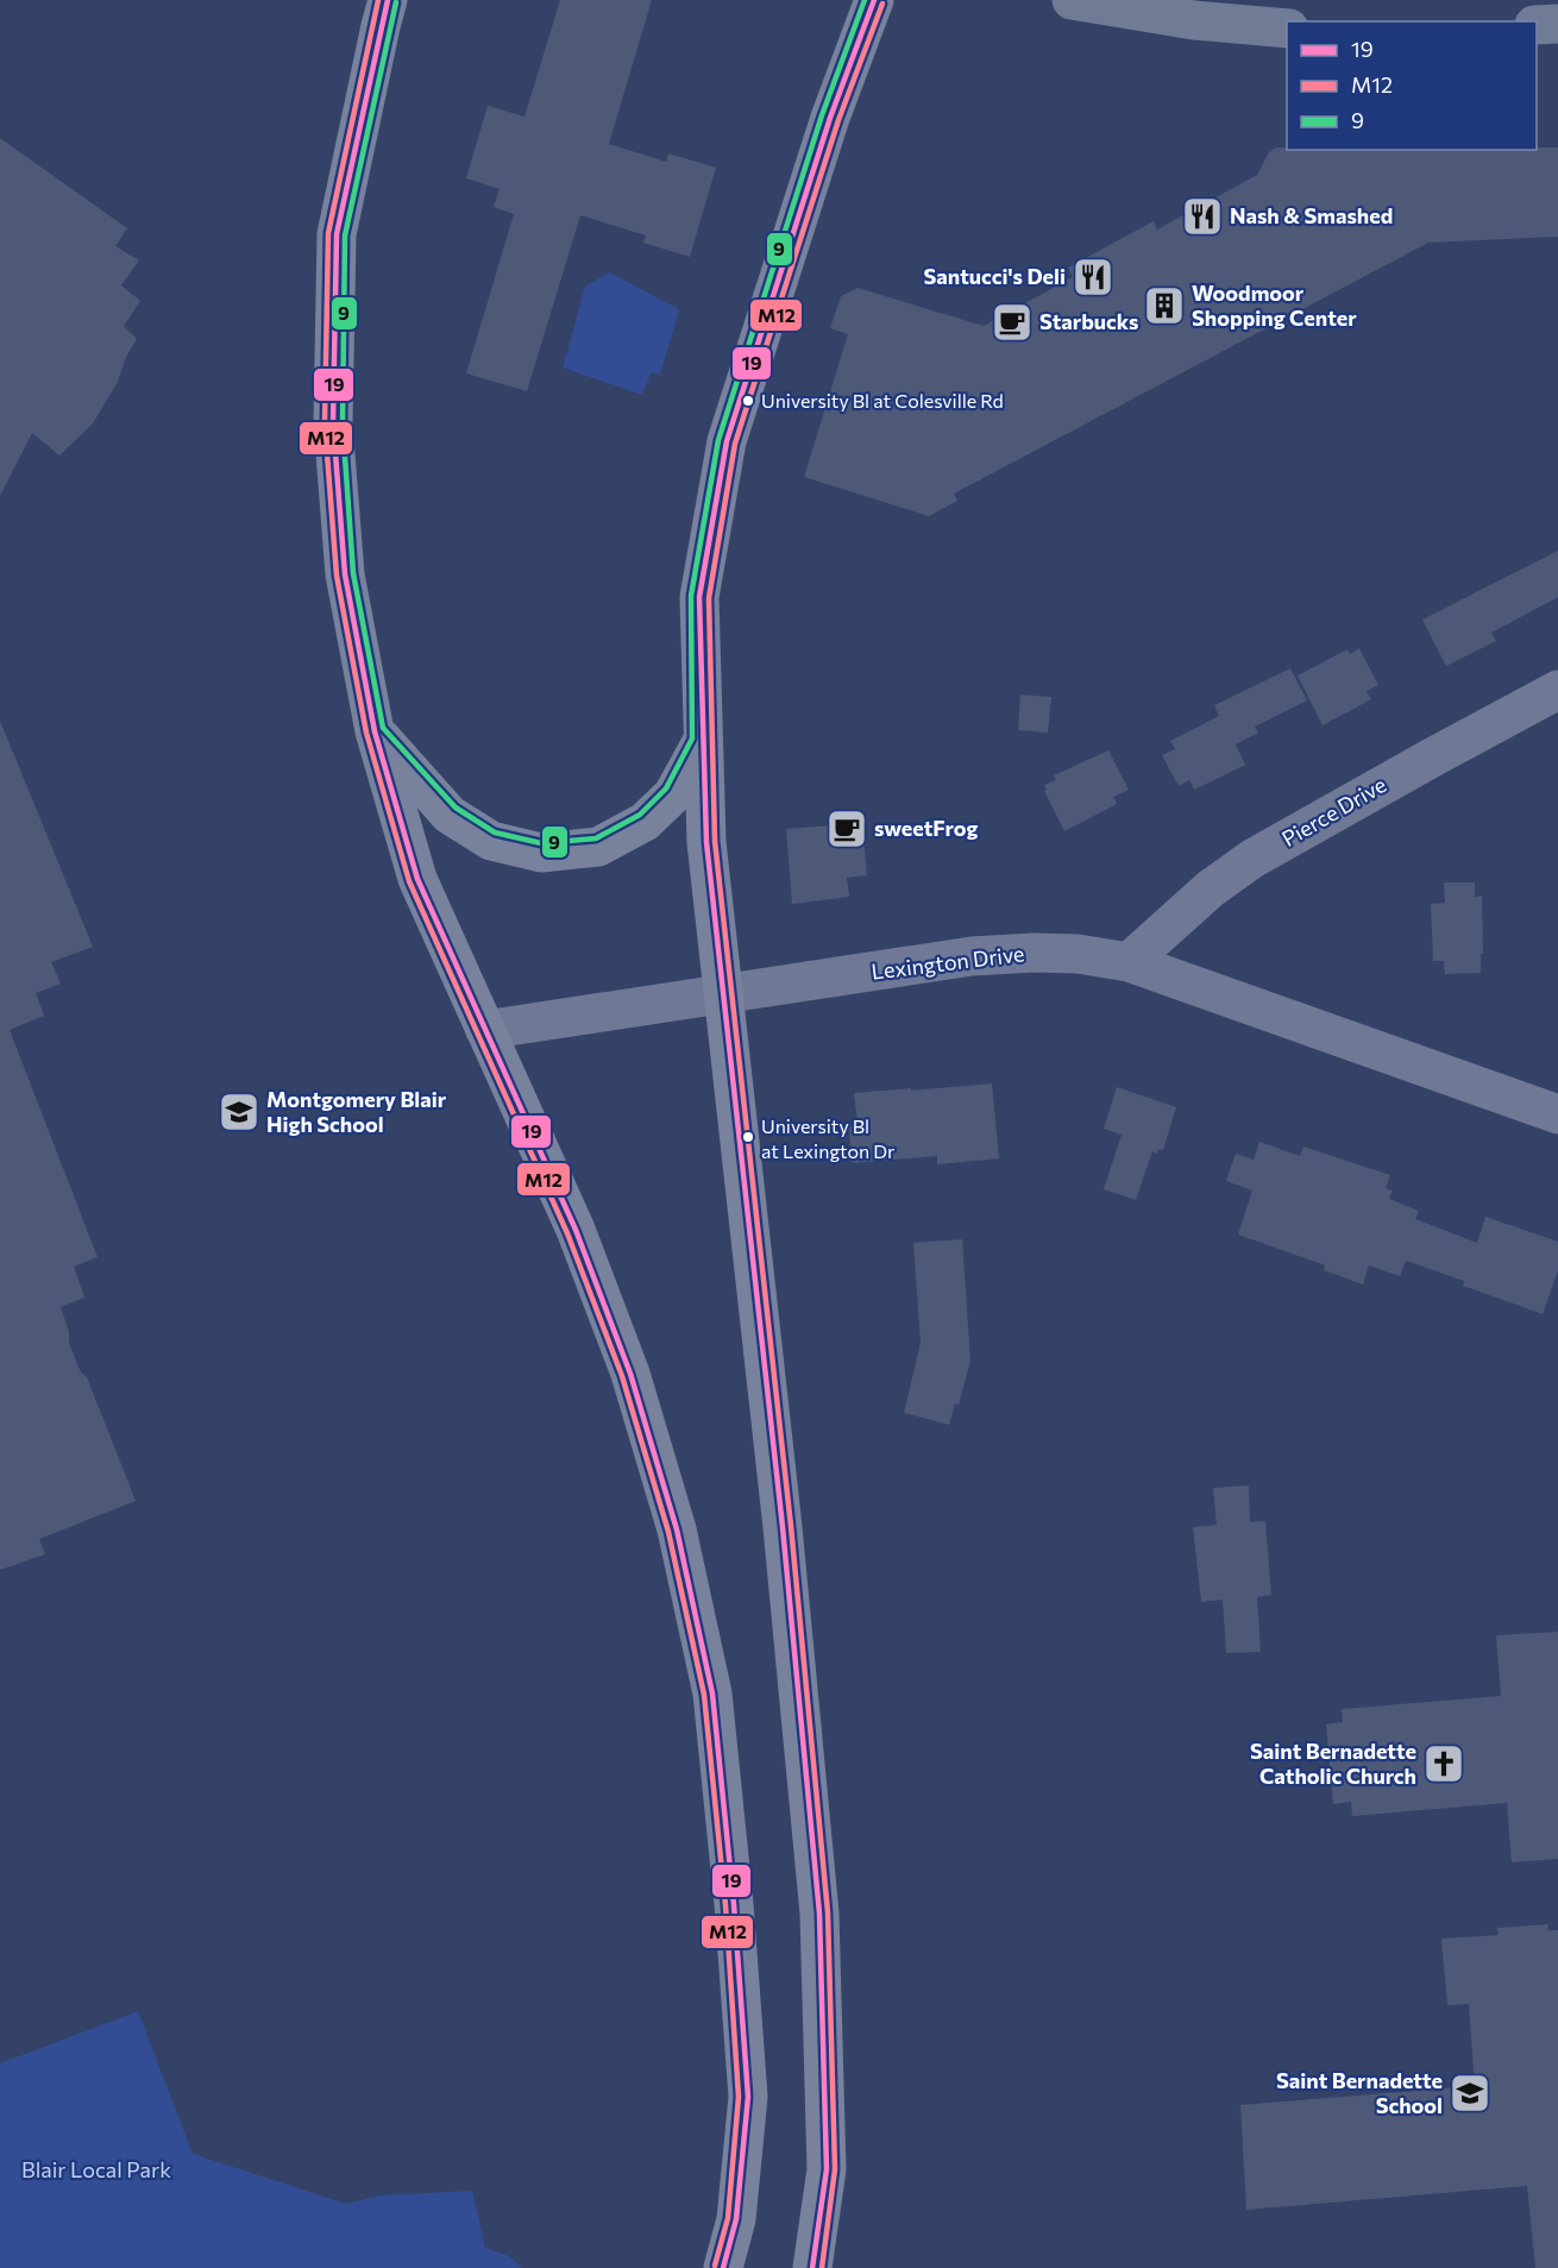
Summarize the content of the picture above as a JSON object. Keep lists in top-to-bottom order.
{
  "streets": {
    "street": ["Pierce Drive", "Lexington Drive"]
  },
  "crossings": [
    ["Pierce Drive", "Lexington Drive"]
  ],
  "parks": ["Blair Local Park"],
  "places": {
    "restaurant": ["Nash & Smashed", "Santucci's Deli"],
    "building": ["Woodmoor Shopping Center"],
    "cafe": ["Starbucks", "sweetFrog"],
    "other": ["University Bl at Colesville Rd", "University Bl at Lexington Dr"],
    "school or university": ["Montgomery Blair High School", "Saint Bernadette School"],
    "church": ["Saint Bernadette Catholic Church"]
  },
  "lines": ["transit line 19", "transit line M12", "transit line 9"],
  "legend": ["19", "M12", "9"]
}
